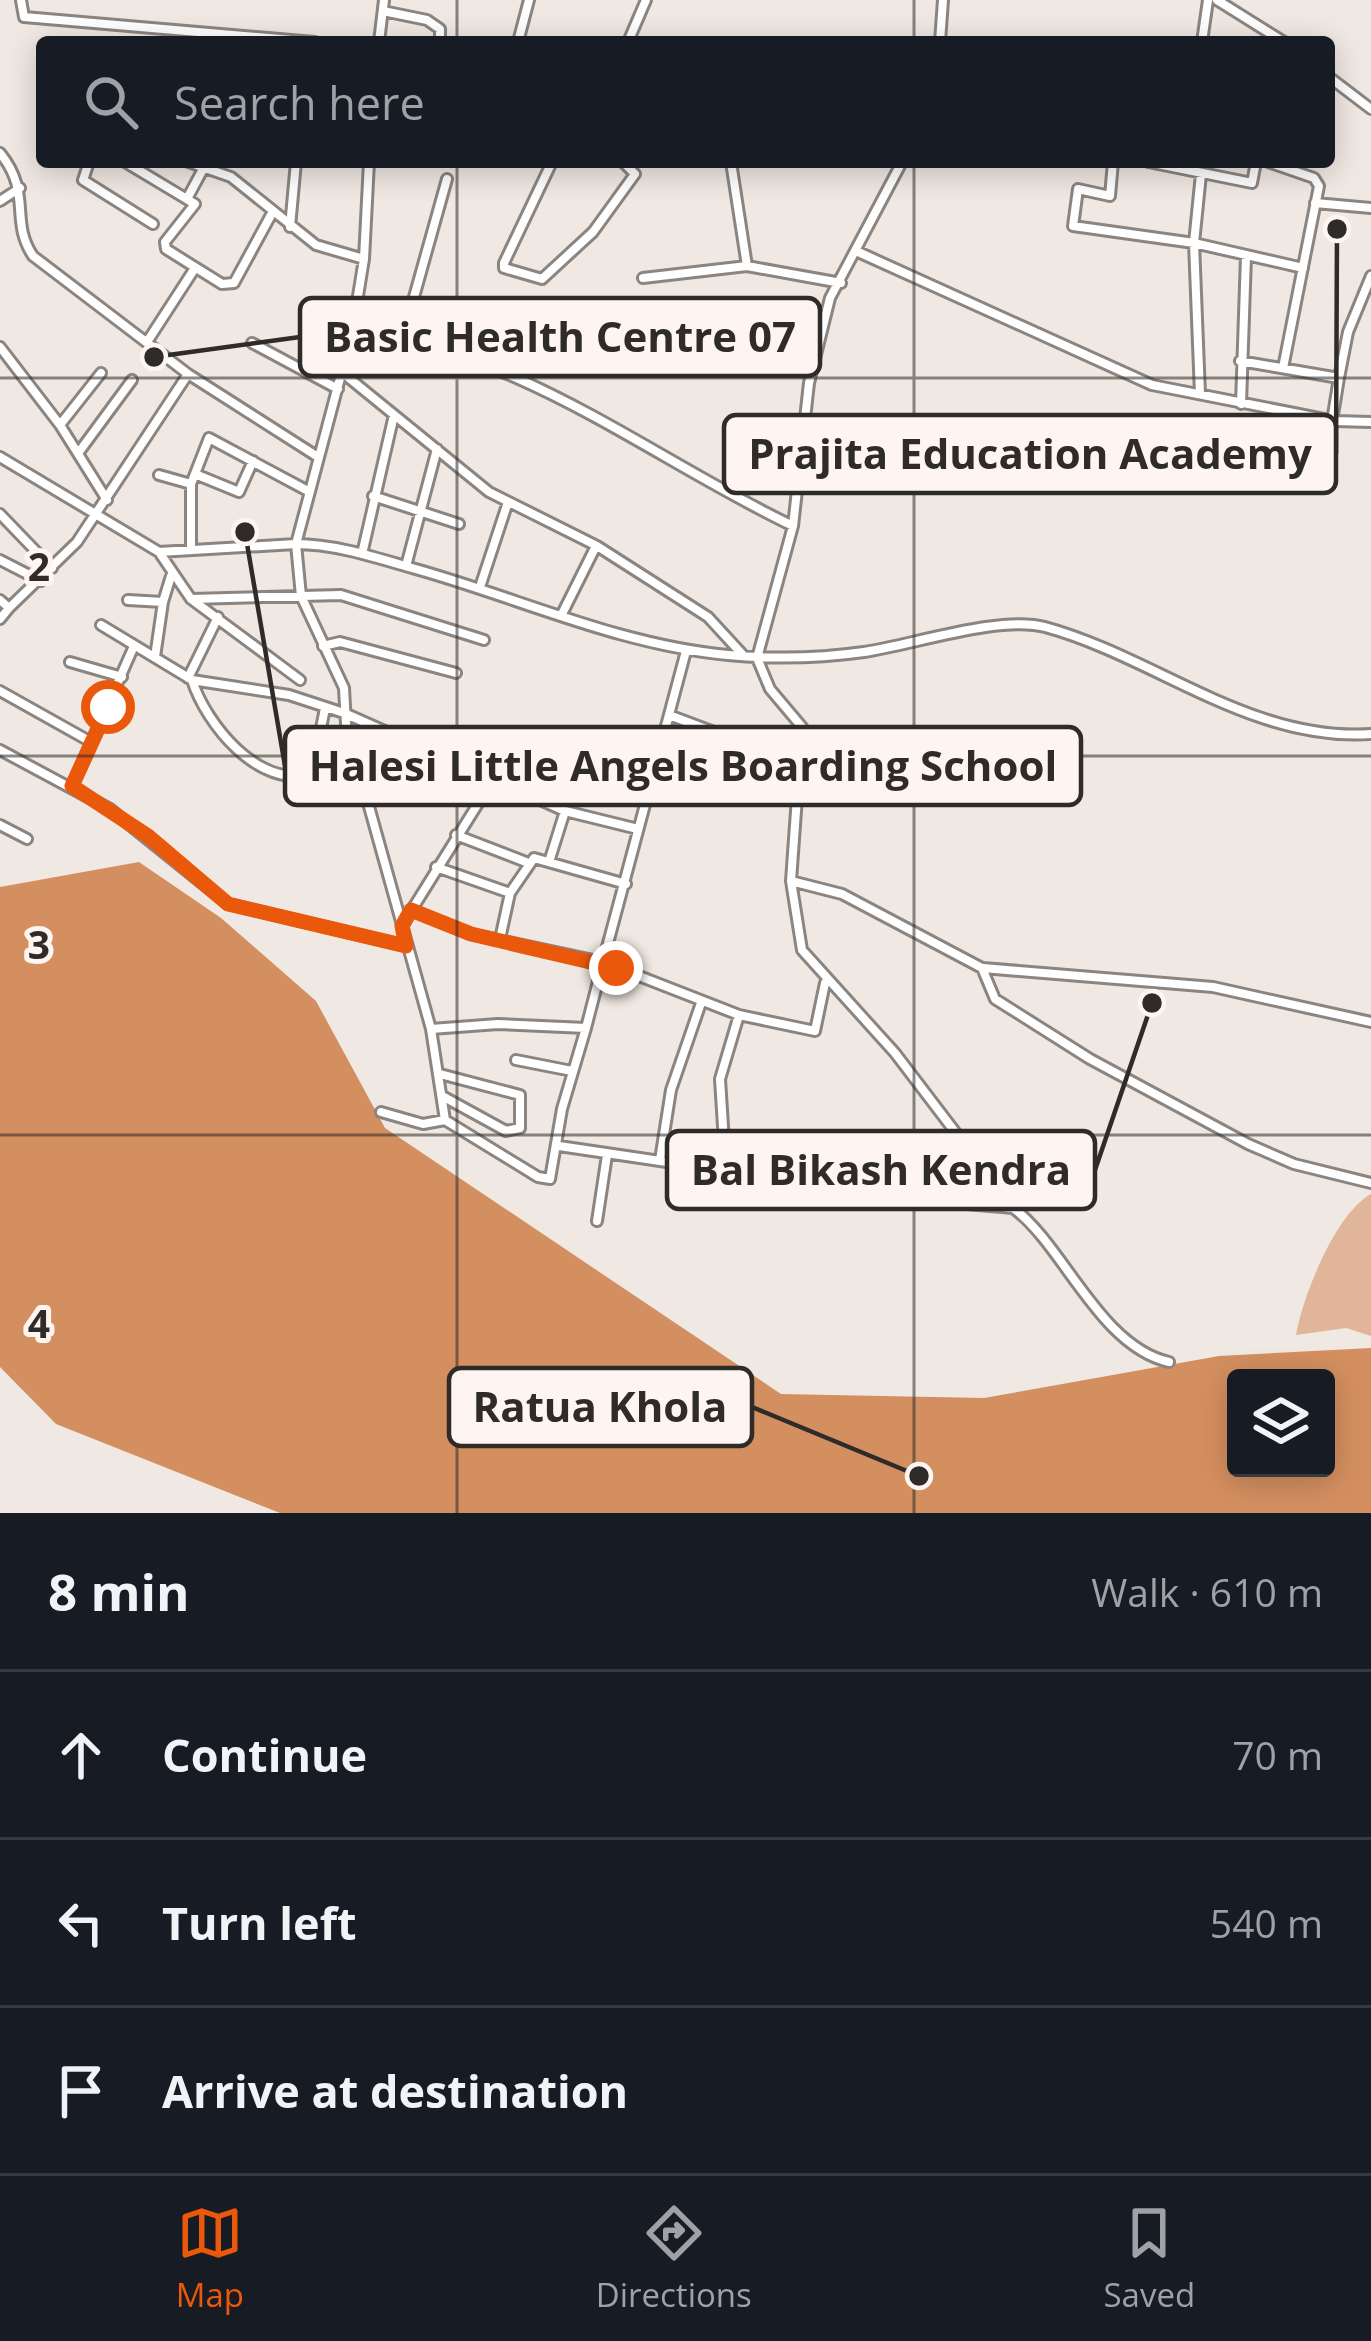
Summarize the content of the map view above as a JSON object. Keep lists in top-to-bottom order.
{
  "places": [
    "Prajita Education Academy",
    "Basic Health Centre 07",
    "Halesi Little Angels Boarding School",
    "Bal Bikash Kendra",
    "Ratua Khola"
  ],
  "page": {
    "search": "Search here",
    "heading": ["8 min", "Walk · 610 m"],
    "list": [
      ["Continue", "70 m"],
      ["Turn left", "540 m"],
      "Arrive at destination"
    ],
    "nav": ["Map", "Directions", "Saved"]
  },
  "grid": {
    "rows": ["2", "3", "4"]
  }
}
